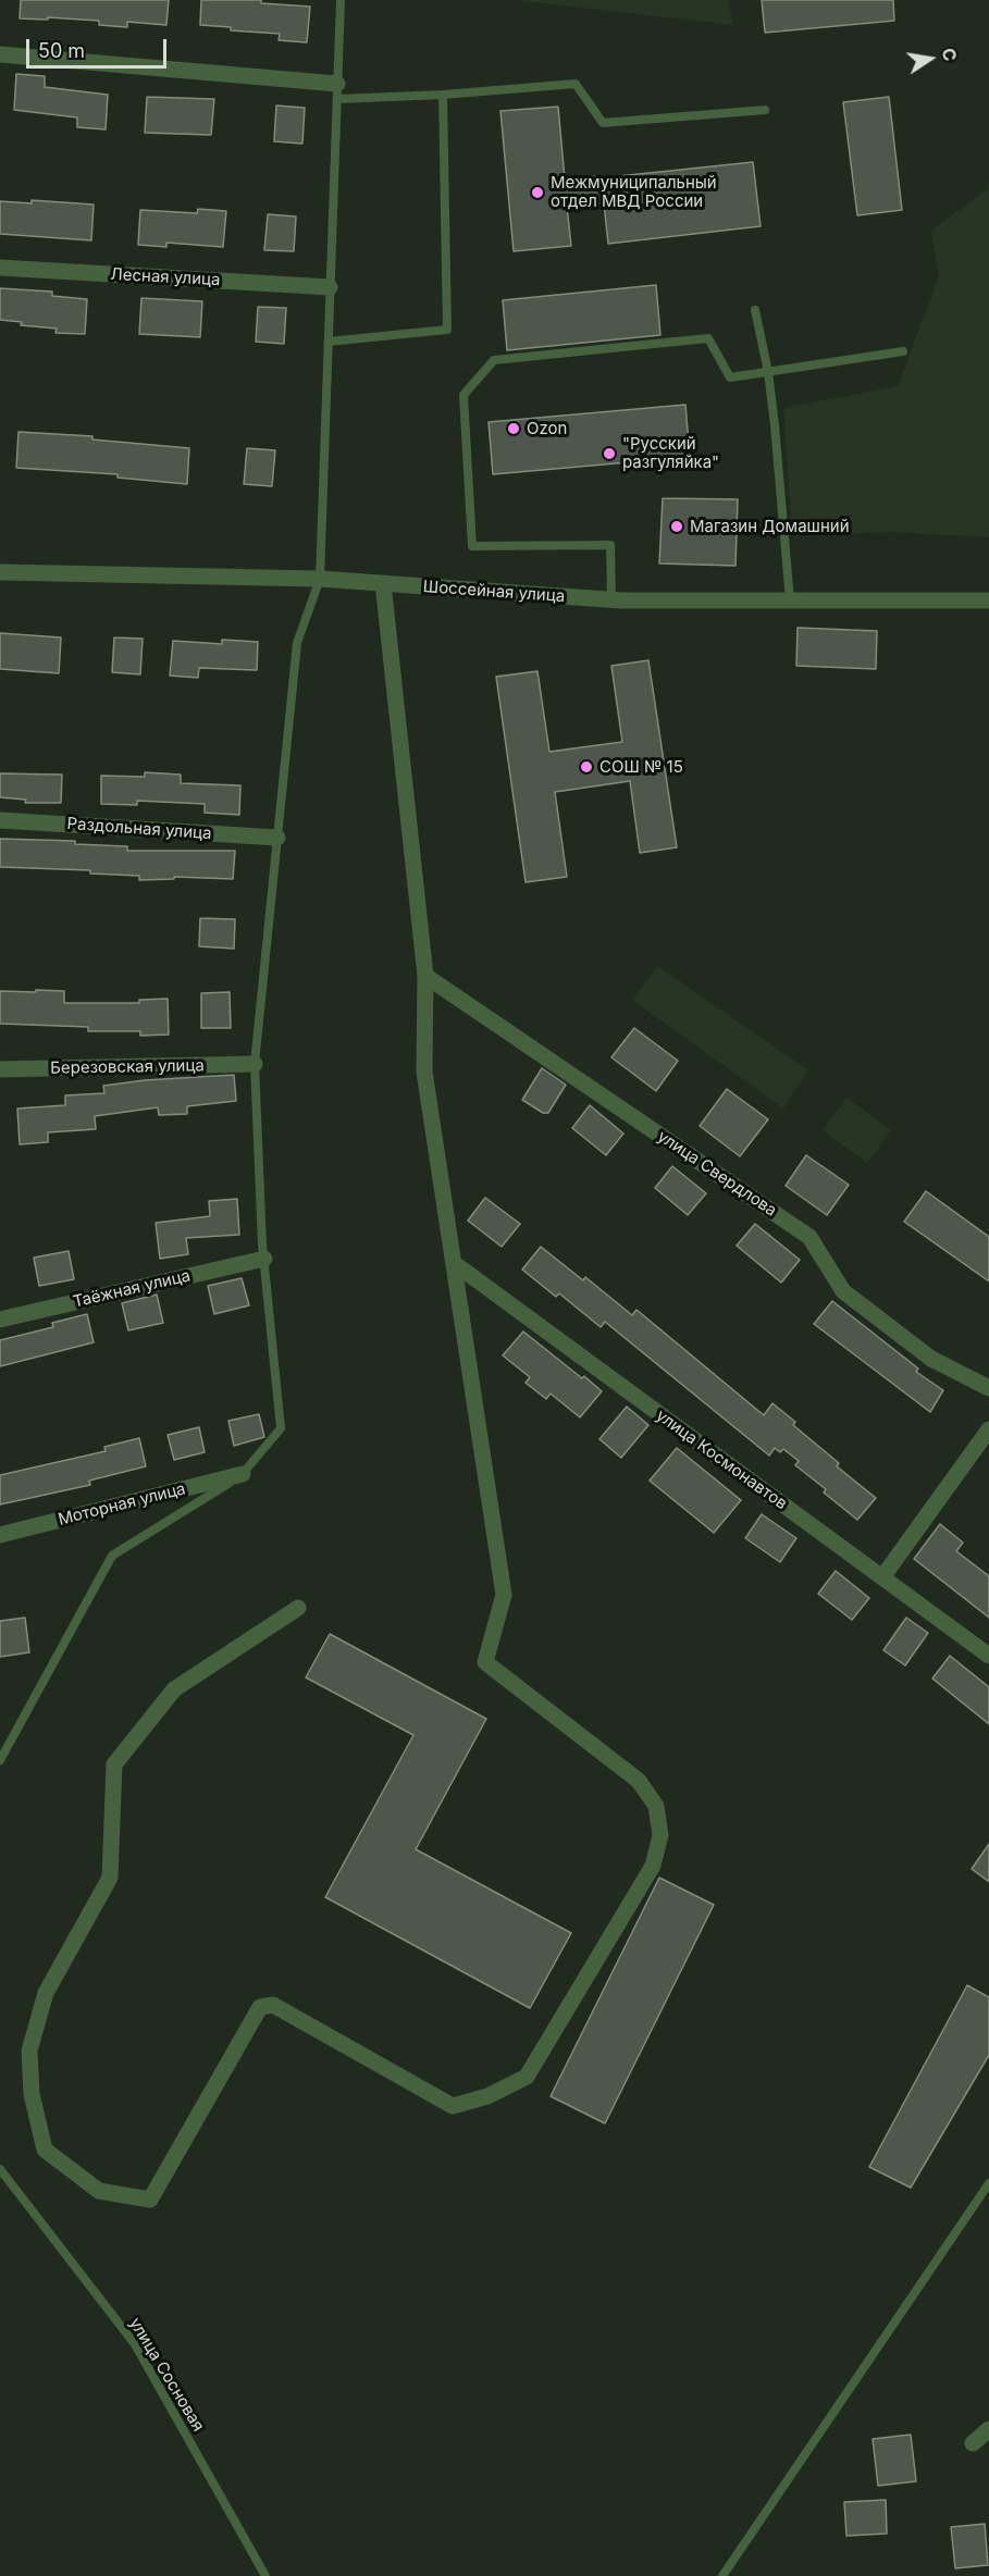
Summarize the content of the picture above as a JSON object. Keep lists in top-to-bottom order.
{
  "streets": {
    "street": [
      "Лесная улица",
      "Шоссейная улица",
      "Раздольная улица",
      "Березовская улица",
      "улица Свердлова",
      "Таёжная улица",
      "улица Космонавтов",
      "Моторная улица"
    ],
    "lane": ["улица Сосновая"]
  },
  "places": [
    "Межмуниципальный отдел МВД России",
    "Ozon",
    "\"Русский разгуляйка\"",
    "Магазин Домашний",
    "СОШ № 15"
  ],
  "scale_bar": "50 m",
  "north": "right"
}
